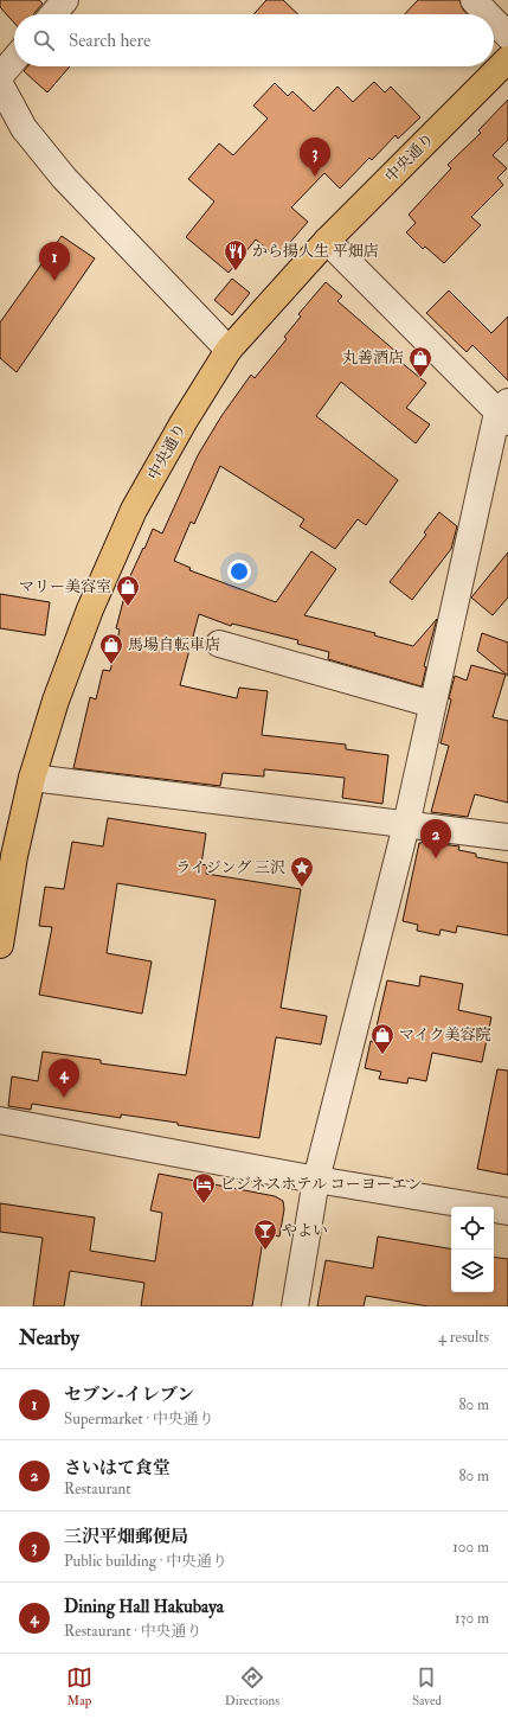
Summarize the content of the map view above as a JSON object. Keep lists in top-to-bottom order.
{
  "streets": {
    "main road": ["中央通り"]
  },
  "places": {
    "restaurant": ["から揚人生 平畑店"],
    "shop": [
      "丸善酒店",
      "マリー美容室",
      "馬場自転車店",
      "マイク美容院"
    ],
    "place": ["ライジング 三沢"],
    "hotel": ["ビジネスホテル コーヨーエン"],
    "bar": ["やよい"]
  },
  "page": {
    "search": "Search here",
    "pins": [
      "3",
      "1",
      "2",
      "4"
    ],
    "heading": ["Nearby", "4 results"],
    "list": [
      {
        "mark": "1",
        "name": "セブン-イレブン",
        "note": "Supermarket · 中央通り",
        "value": "80 m"
      },
      {
        "mark": "2",
        "name": "さいはて食堂",
        "note": "Restaurant",
        "value": "80 m"
      },
      {
        "mark": "3",
        "name": "三沢平畑郵便局",
        "note": "Public building · 中央通り",
        "value": "100 m"
      },
      {
        "mark": "4",
        "name": "Dining Hall Hakubaya",
        "note": "Restaurant · 中央通り",
        "value": "130 m"
      }
    ],
    "nav": ["Map", "Directions", "Saved"]
  }
}
